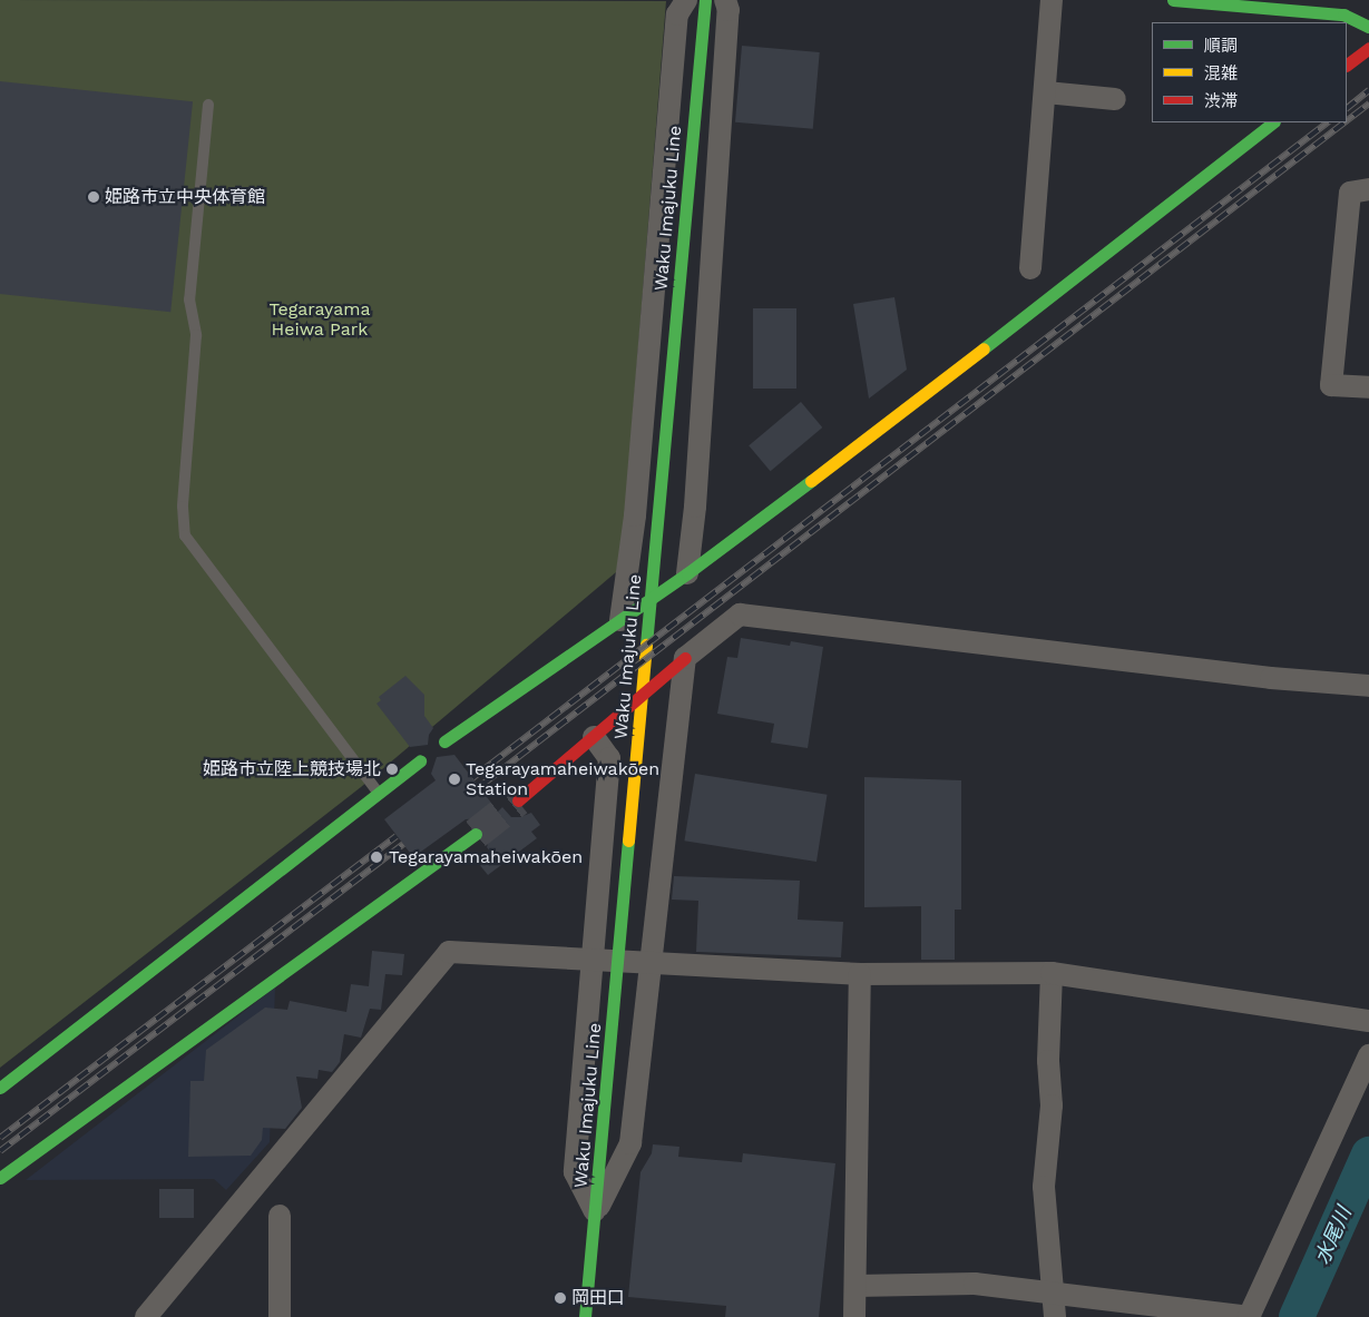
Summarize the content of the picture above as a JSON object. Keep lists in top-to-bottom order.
{
  "streets": {
    "street": ["Waku Imajuku Line"]
  },
  "water": ["水尾川"],
  "parks": ["Tegarayama Heiwa Park"],
  "places": [
    "姫路市立中央体育館",
    "姫路市立陸上競技場北",
    "Tegarayamaheiwakōen Station",
    "Tegarayamaheiwakōen",
    "岡田口"
  ],
  "legend": ["順調", "混雑", "渋滞"]
}
